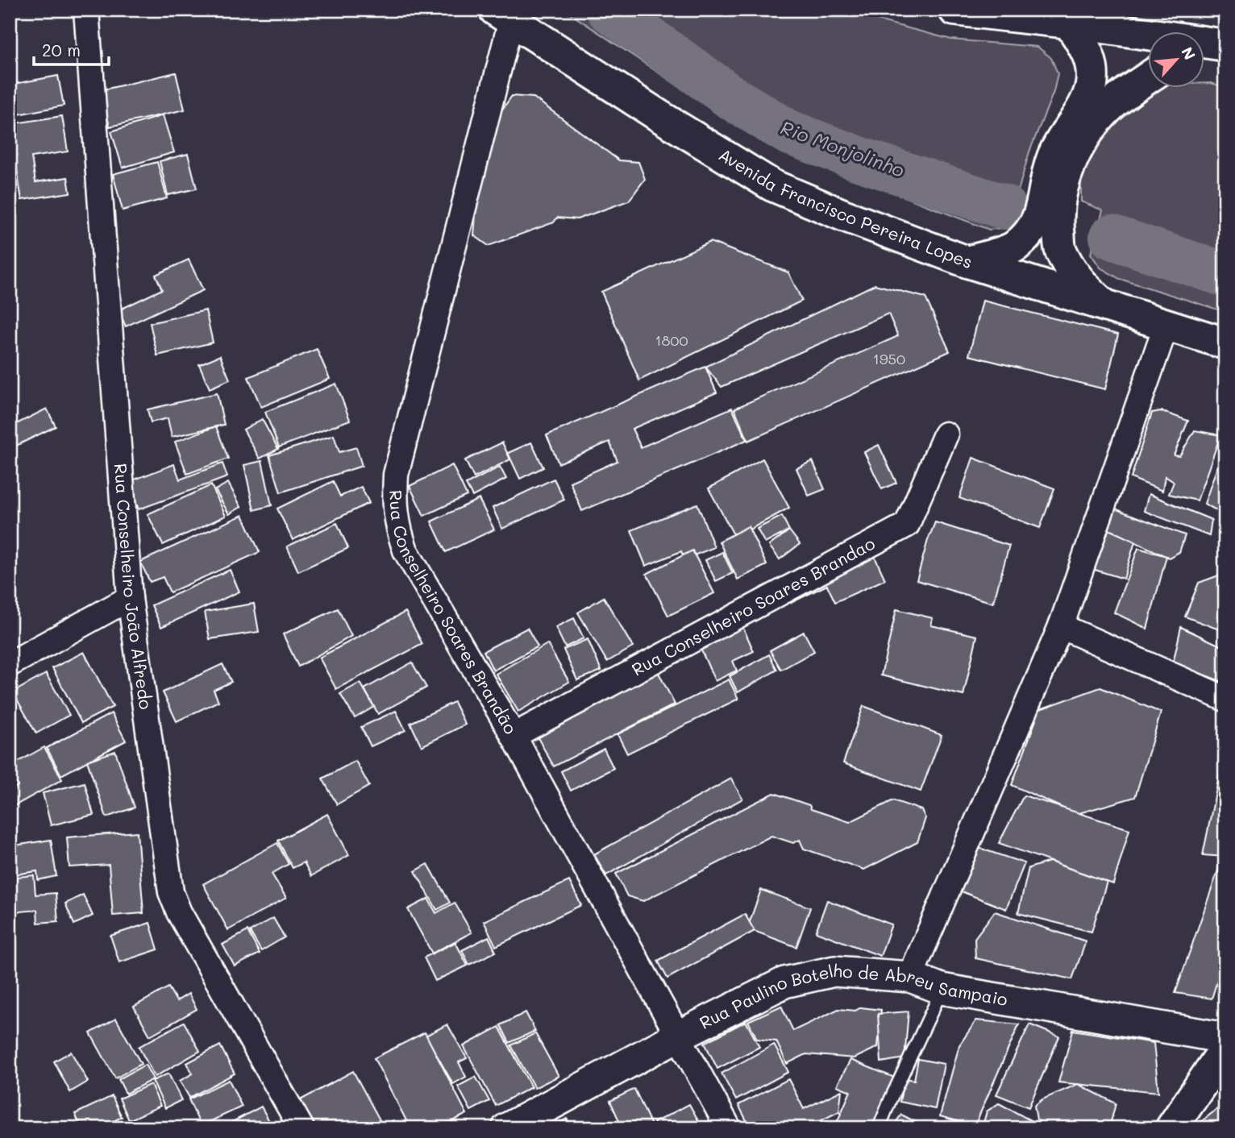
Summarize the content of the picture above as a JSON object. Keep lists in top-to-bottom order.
{
  "streets": {
    "main road": ["Avenida Francisco Pereira Lopes"],
    "street": [
      "Rua Conselheiro João Alfredo",
      "Rua Conselheiro Soares Brandao",
      "Rua Conselheiro Soares Brandão",
      "Rua Paulino Botelho de Abreu Sampaio"
    ]
  },
  "crossings": [
    ["Avenida Francisco Pereira Lopes", "Rua Conselheiro Soares Brandão"],
    ["Rua Conselheiro Soares Brandao", "Rua Conselheiro Soares Brandão"],
    ["Rua Conselheiro Soares Brandão", "Rua Paulino Botelho de Abreu Sampaio"]
  ],
  "water": ["Rio Monjolinho"],
  "house_numbers": ["1800", "1950"],
  "scale_bar": "20 m",
  "north": "top right"
}
